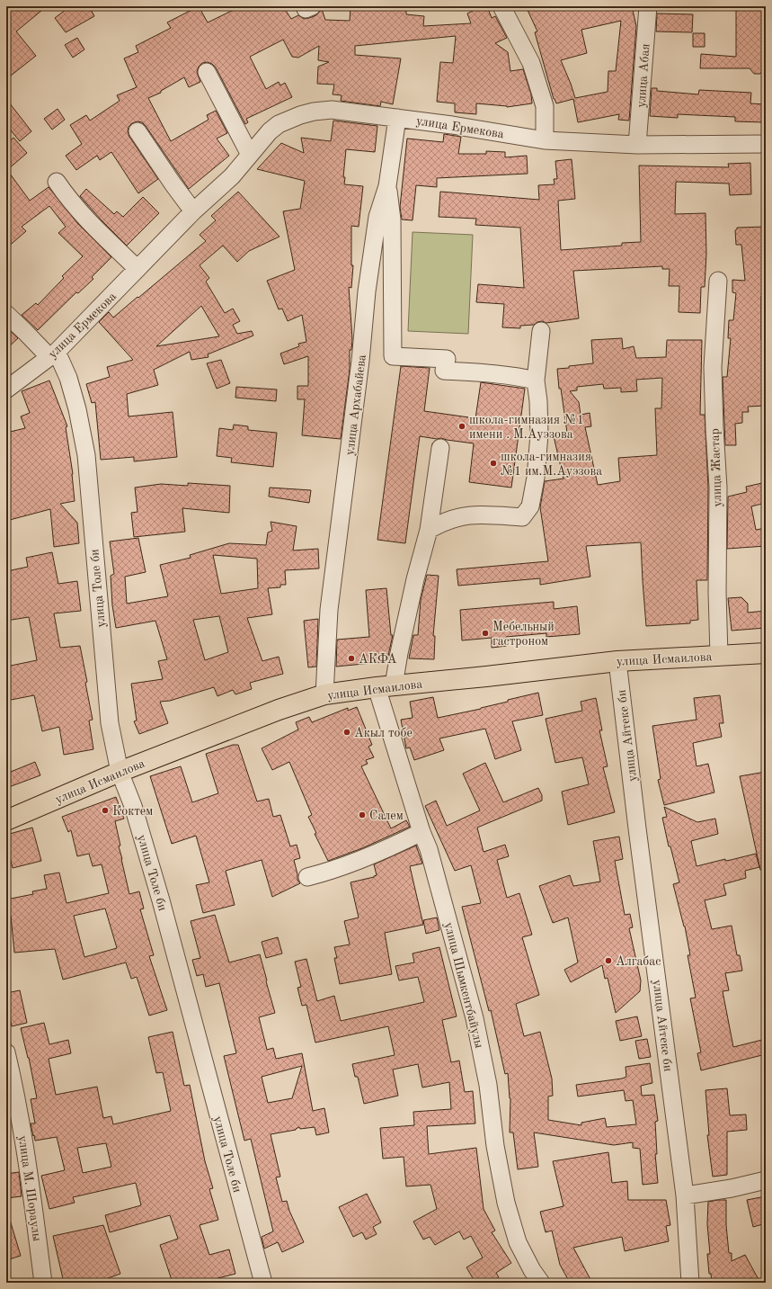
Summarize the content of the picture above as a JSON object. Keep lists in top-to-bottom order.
{
  "streets": {
    "main road": ["улица Исмаилова"],
    "street": [
      "улица Абая",
      "улица Ермекова",
      "улица Архабайева",
      "улица Жастар",
      "улица Толе би",
      "улица Айтеке би",
      "улица Шымкентбайулы",
      "улица М. Шораулы"
    ]
  },
  "crossings": [
    ["улица Абая", "улица Ермекова"],
    ["улица Ермекова", "улица Архабайева"],
    ["улица Ермекова", "улица Толе би"],
    ["улица Архабайева", "улица Исмаилова"],
    ["улица Жастар", "улица Исмаилова"],
    ["улица Толе би", "улица Исмаилова"],
    ["улица Исмаилова", "улица Айтеке би"],
    ["улица Исмаилова", "улица Шымкентбайулы"]
  ],
  "places": [
    "школа-гимназия №1 имени . М.Ауэзова",
    "школа-гимназия №1 им.М.Ауэзова",
    "Мебельный гастроном",
    "АКФА",
    "Акыл тобе",
    "Коктем",
    "Салем",
    "Алгабас"
  ]
}
